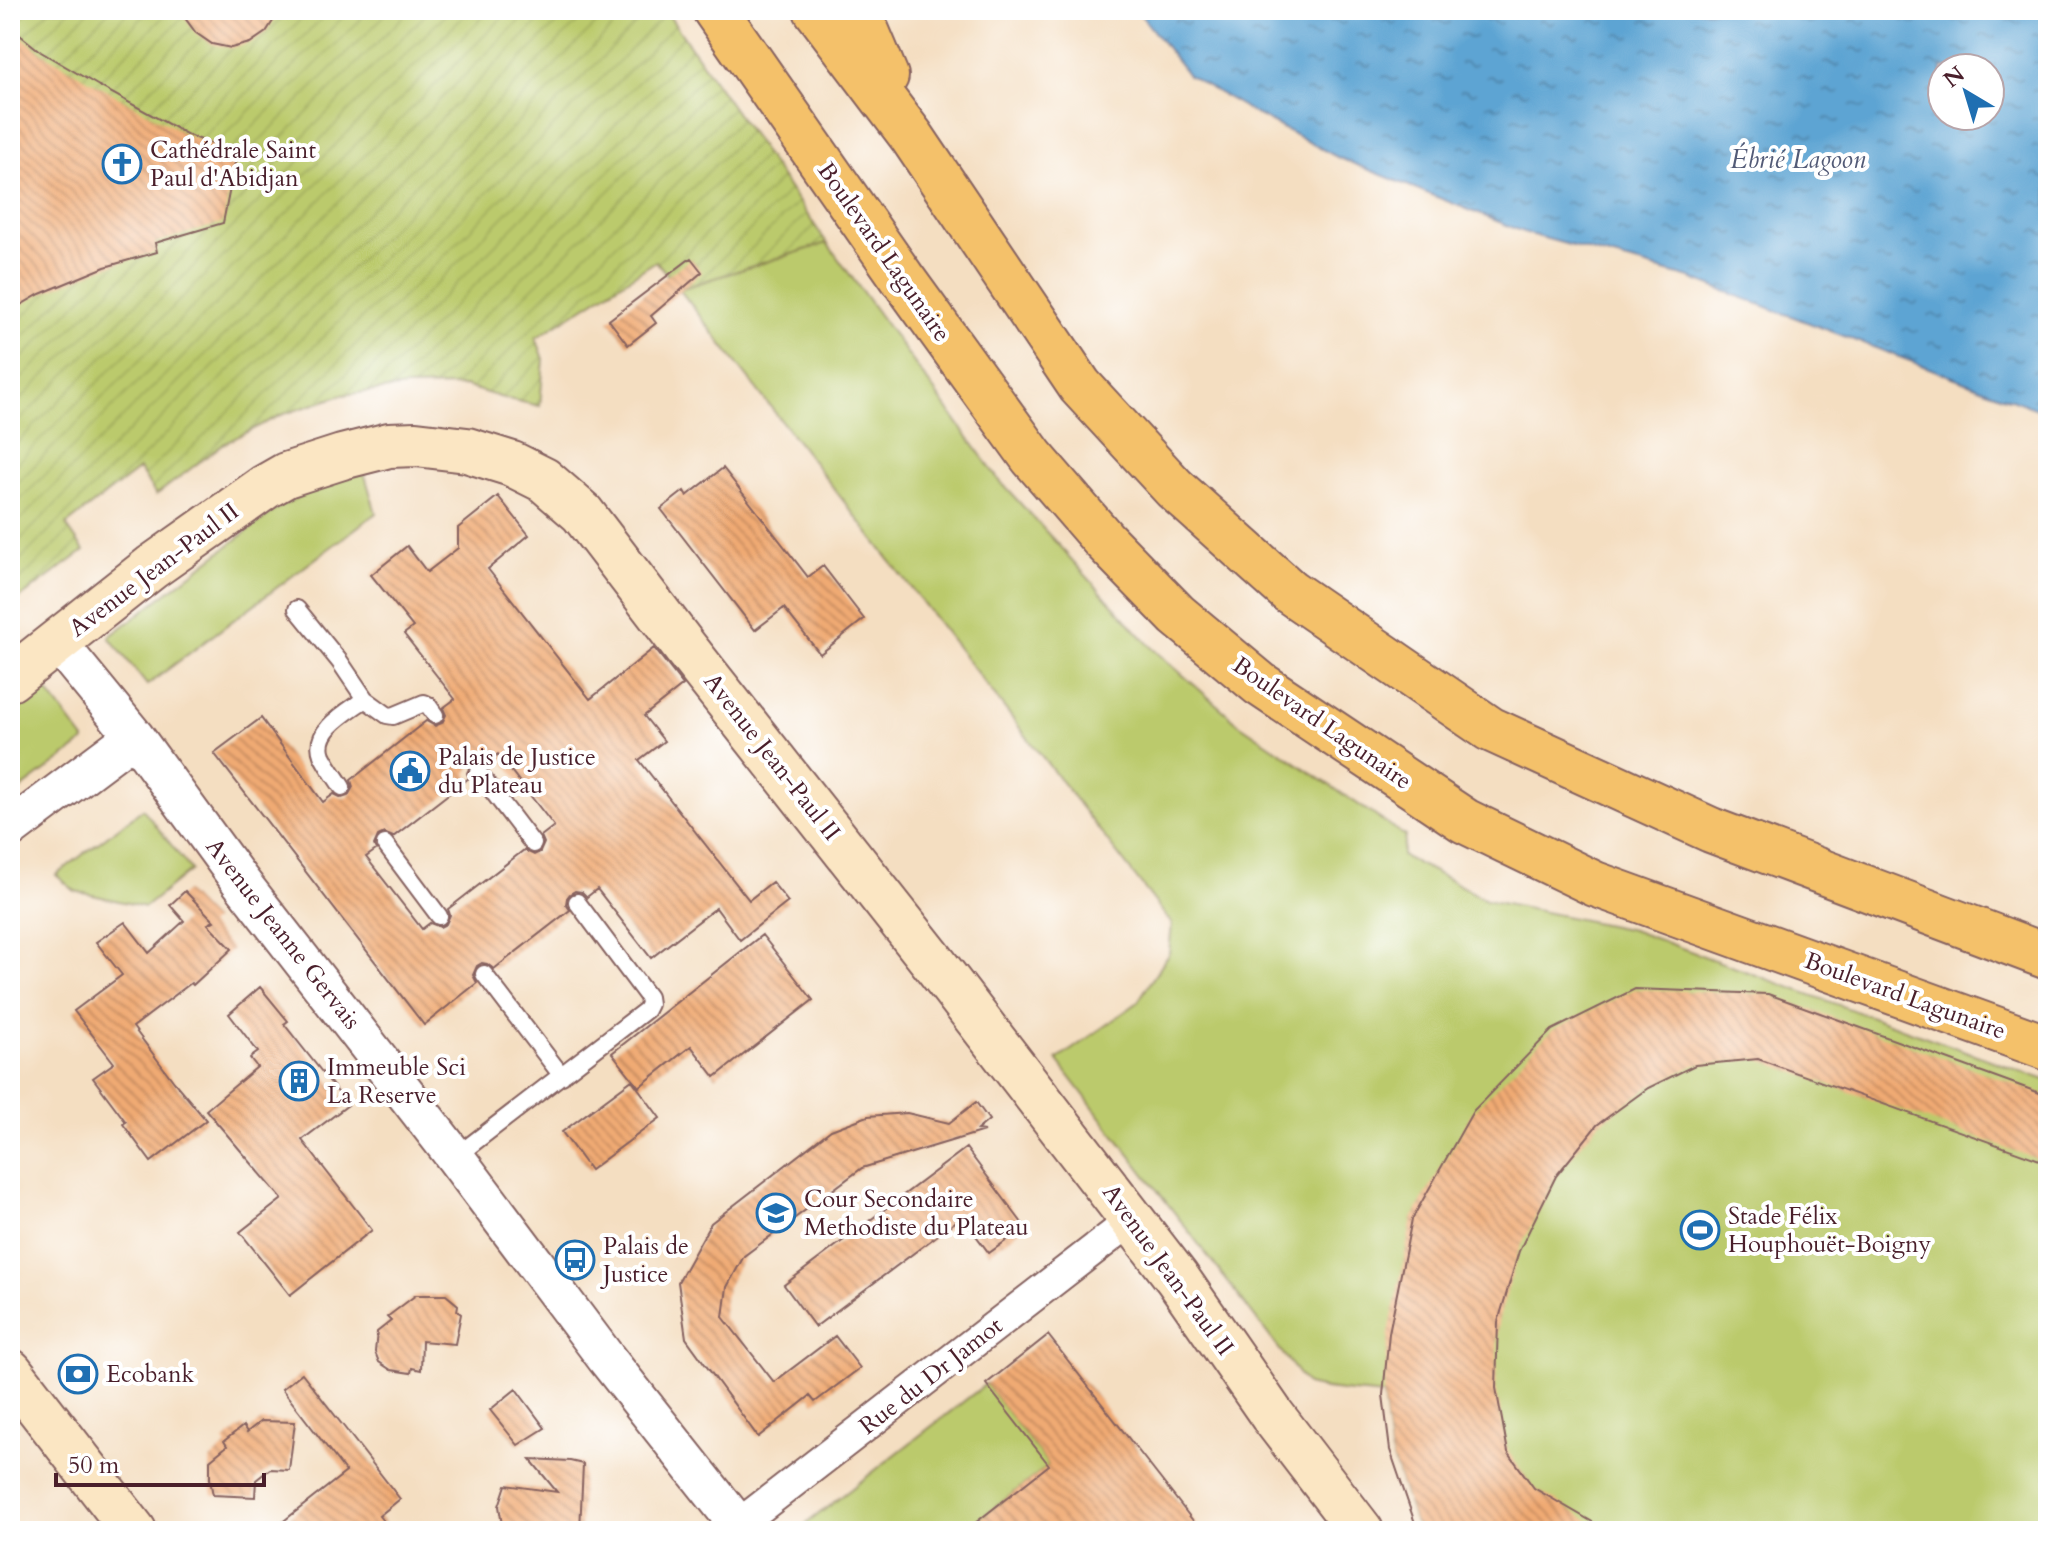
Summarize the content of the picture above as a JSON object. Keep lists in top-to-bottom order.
{
  "streets": {
    "highway": ["Boulevard Lagunaire"],
    "main road": ["Avenue Jean-Paul II"],
    "street": ["Avenue Jeanne Gervais", "Rue du Dr Jamot"]
  },
  "crossings": [
    ["Avenue Jean-Paul II", "Avenue Jeanne Gervais"],
    ["Avenue Jean-Paul II", "Rue du Dr Jamot"],
    ["Avenue Jeanne Gervais", "Rue du Dr Jamot"]
  ],
  "water": ["Ébrié Lagoon"],
  "places": {
    "church": ["Cathédrale Saint Paul d'Abidjan"],
    "public building": ["Palais de Justice du Plateau"],
    "building": ["Immeuble Sci La Reserve"],
    "school or university": ["Cour Secondaire Methodiste du Plateau"],
    "sports": ["Stade Félix Houphouët-Boigny"],
    "bus stop": ["Palais de Justice"],
    "bank": ["Ecobank"]
  },
  "scale_bar": "50 m",
  "north": "top left"
}
